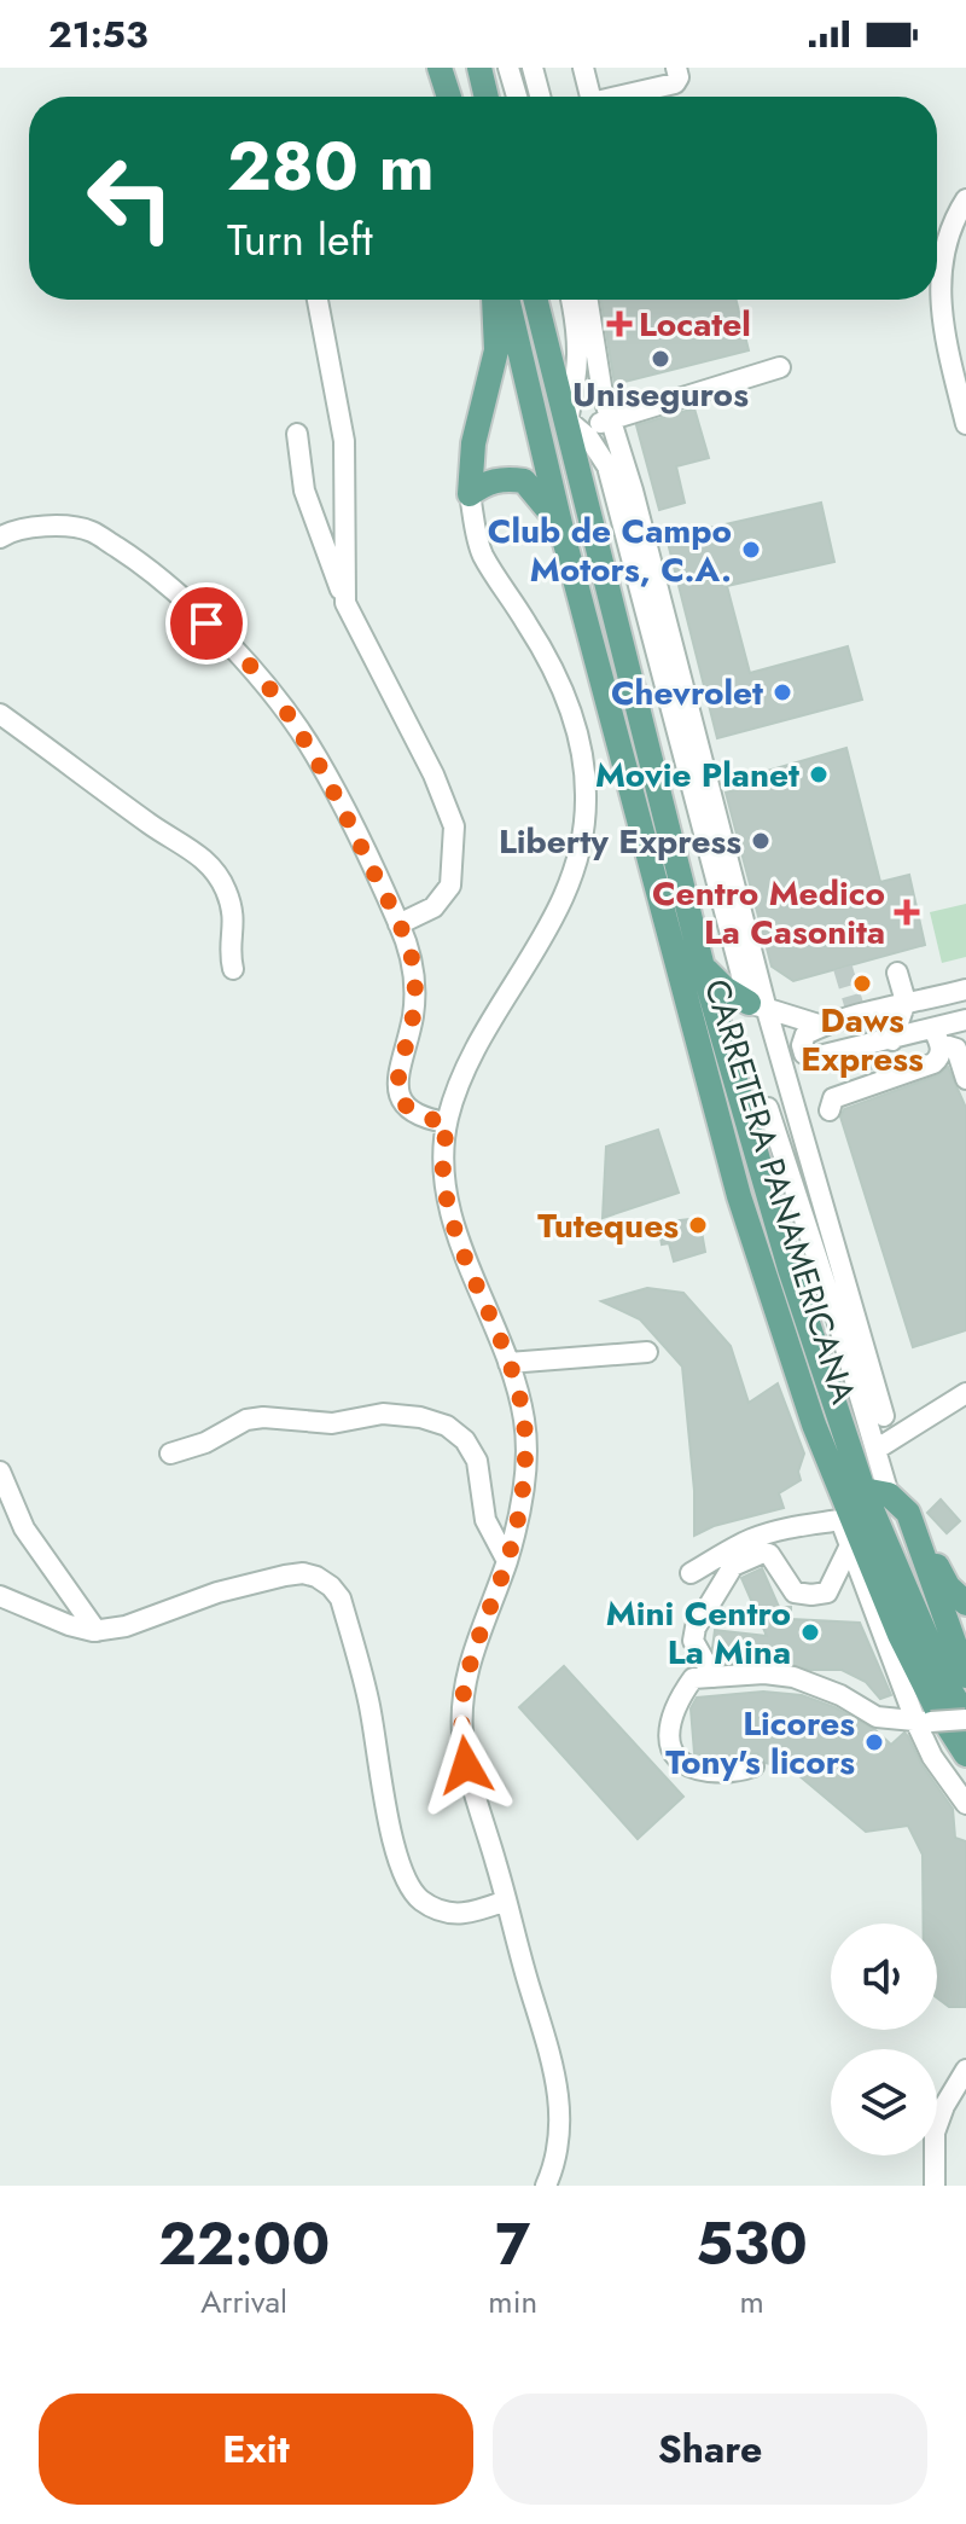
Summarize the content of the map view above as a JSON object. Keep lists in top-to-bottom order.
{
  "streets": {
    "main road": ["CARRETERA PANAMERICANA"]
  },
  "places": {
    "health": ["Locatel", "Centro Medico La Casonita"],
    "other": [
      "Uniseguros",
      "Club de Campo Motors, C.A.",
      "Chevrolet",
      "Movie Planet",
      "Liberty Express",
      "Daws Express",
      "Tuteques",
      "Mini Centro La Mina",
      "Licores Tony's licors"
    ]
  },
  "page": {
    "status": "21:53",
    "turn": ["280 m", "Turn left"],
    "eta": [
      "22:00",
      "Arrival",
      "7",
      "min",
      "530",
      "m"
    ],
    "buttons": ["Exit", "Share"]
  }
}
